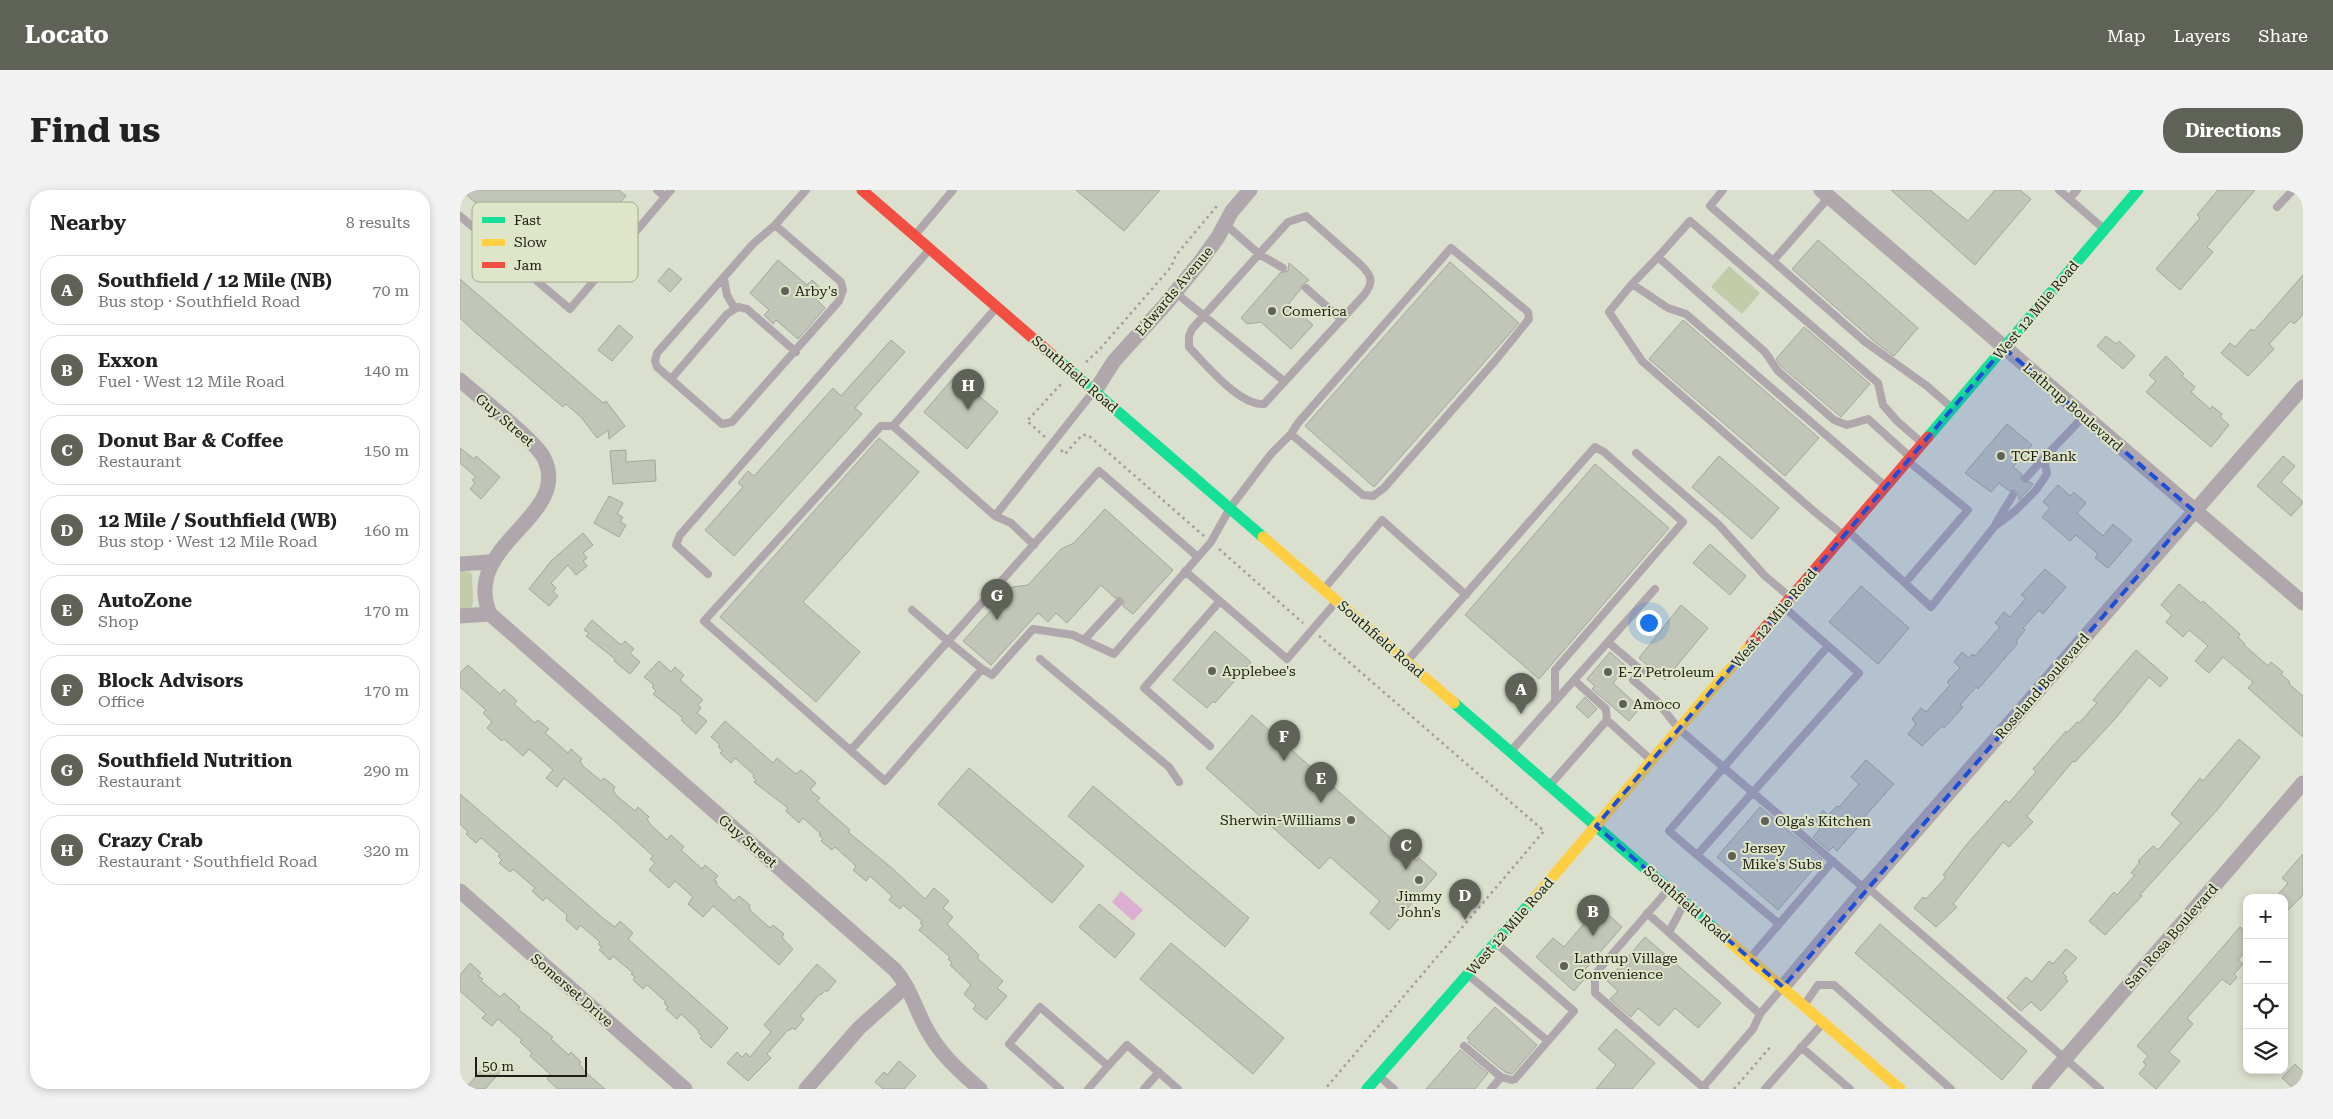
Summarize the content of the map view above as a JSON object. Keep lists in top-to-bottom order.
{
  "streets": {
    "main road": ["West 12 Mile Road", "Southfield Road"],
    "street": [
      "Edwards Avenue",
      "Lathrup Boulevard",
      "Guy Street",
      "Roseland Boulevard",
      "San Rosa Boulevard",
      "Somerset Drive"
    ]
  },
  "crossings": [
    ["Edwards Avenue", "Southfield Road"],
    ["West 12 Mile Road", "Southfield Road"],
    ["West 12 Mile Road", "Lathrup Boulevard"],
    ["Southfield Road", "Roseland Boulevard"],
    ["Lathrup Boulevard", "Roseland Boulevard"]
  ],
  "places": [
    "Arby's",
    "Comerica",
    "TCF Bank",
    "Applebee's",
    "E-Z Petroleum",
    "Amoco",
    "Sherwin-Williams",
    "Olga's Kitchen",
    "Jersey Mike's Subs",
    "Jimmy John's",
    "Lathrup Village Convenience"
  ],
  "legend": ["Fast", "Slow", "Jam"],
  "scale_bar": "50 m",
  "page": {
    "header": "Locato",
    "nav": ["Map", "Layers", "Share"],
    "buttons": "Directions",
    "title": "Find us",
    "heading": ["Nearby", "8 results"],
    "list": [
      {
        "mark": "A",
        "name": "Southfield / 12 Mile (NB)",
        "note": "Bus stop · Southfield Road",
        "value": "70 m"
      },
      {
        "mark": "B",
        "name": "Exxon",
        "note": "Fuel · West 12 Mile Road",
        "value": "140 m"
      },
      {
        "mark": "C",
        "name": "Donut Bar & Coffee",
        "note": "Restaurant",
        "value": "150 m"
      },
      {
        "mark": "D",
        "name": "12 Mile / Southfield (WB)",
        "note": "Bus stop · West 12 Mile Road",
        "value": "160 m"
      },
      {
        "mark": "E",
        "name": "AutoZone",
        "note": "Shop",
        "value": "170 m"
      },
      {
        "mark": "F",
        "name": "Block Advisors",
        "note": "Office",
        "value": "170 m"
      },
      {
        "mark": "G",
        "name": "Southfield Nutrition",
        "note": "Restaurant",
        "value": "290 m"
      },
      {
        "mark": "H",
        "name": "Crazy Crab",
        "note": "Restaurant · Southfield Road",
        "value": "320 m"
      }
    ],
    "pins": [
      "H",
      "G",
      "A",
      "F",
      "E",
      "C",
      "D",
      "B"
    ],
    "map_buttons": ["+", "−"],
    "scale": "50 m"
  }
}
